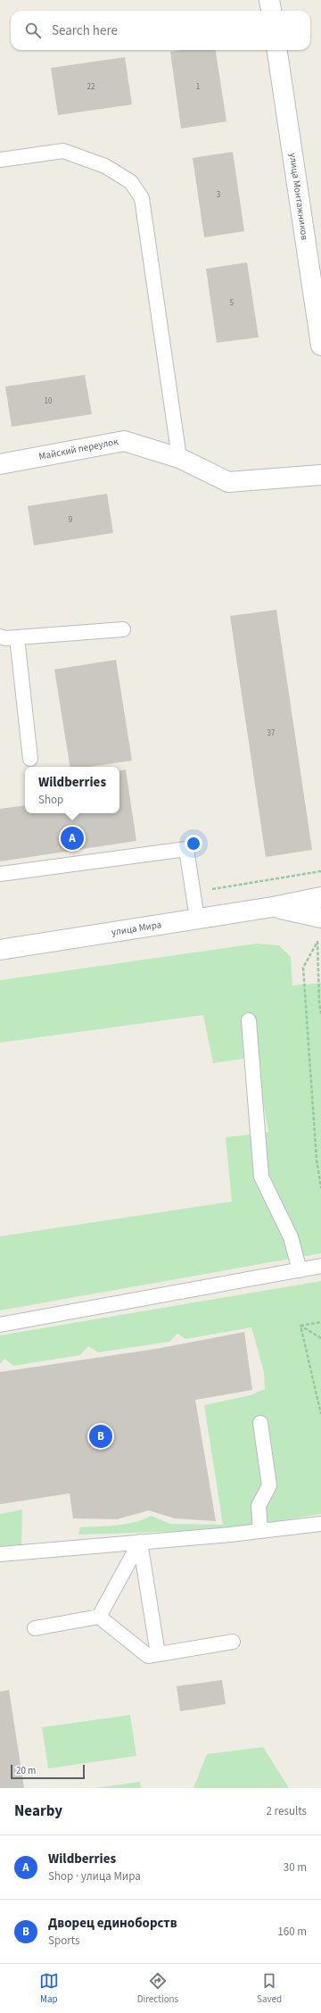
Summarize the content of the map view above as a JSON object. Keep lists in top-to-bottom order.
{
  "streets": {
    "street": ["улица Монтажников", "Майский переулок", "улица Мира"]
  },
  "house_numbers": [
    "22",
    "1",
    "3",
    "5",
    "10",
    "9",
    "37"
  ],
  "scale_bar": "20 m",
  "page": {
    "search": "Search here",
    "popup": ["Wildberries", "Shop"],
    "pins": ["A", "B"],
    "scale": "20 m",
    "heading": ["Nearby", "2 results"],
    "list": [
      {
        "mark": "A",
        "name": "Wildberries",
        "note": "Shop · улица Мира",
        "value": "30 m"
      },
      {
        "mark": "B",
        "name": "Дворец единоборств",
        "note": "Sports",
        "value": "160 m"
      }
    ],
    "nav": ["Map", "Directions", "Saved"]
  }
}
